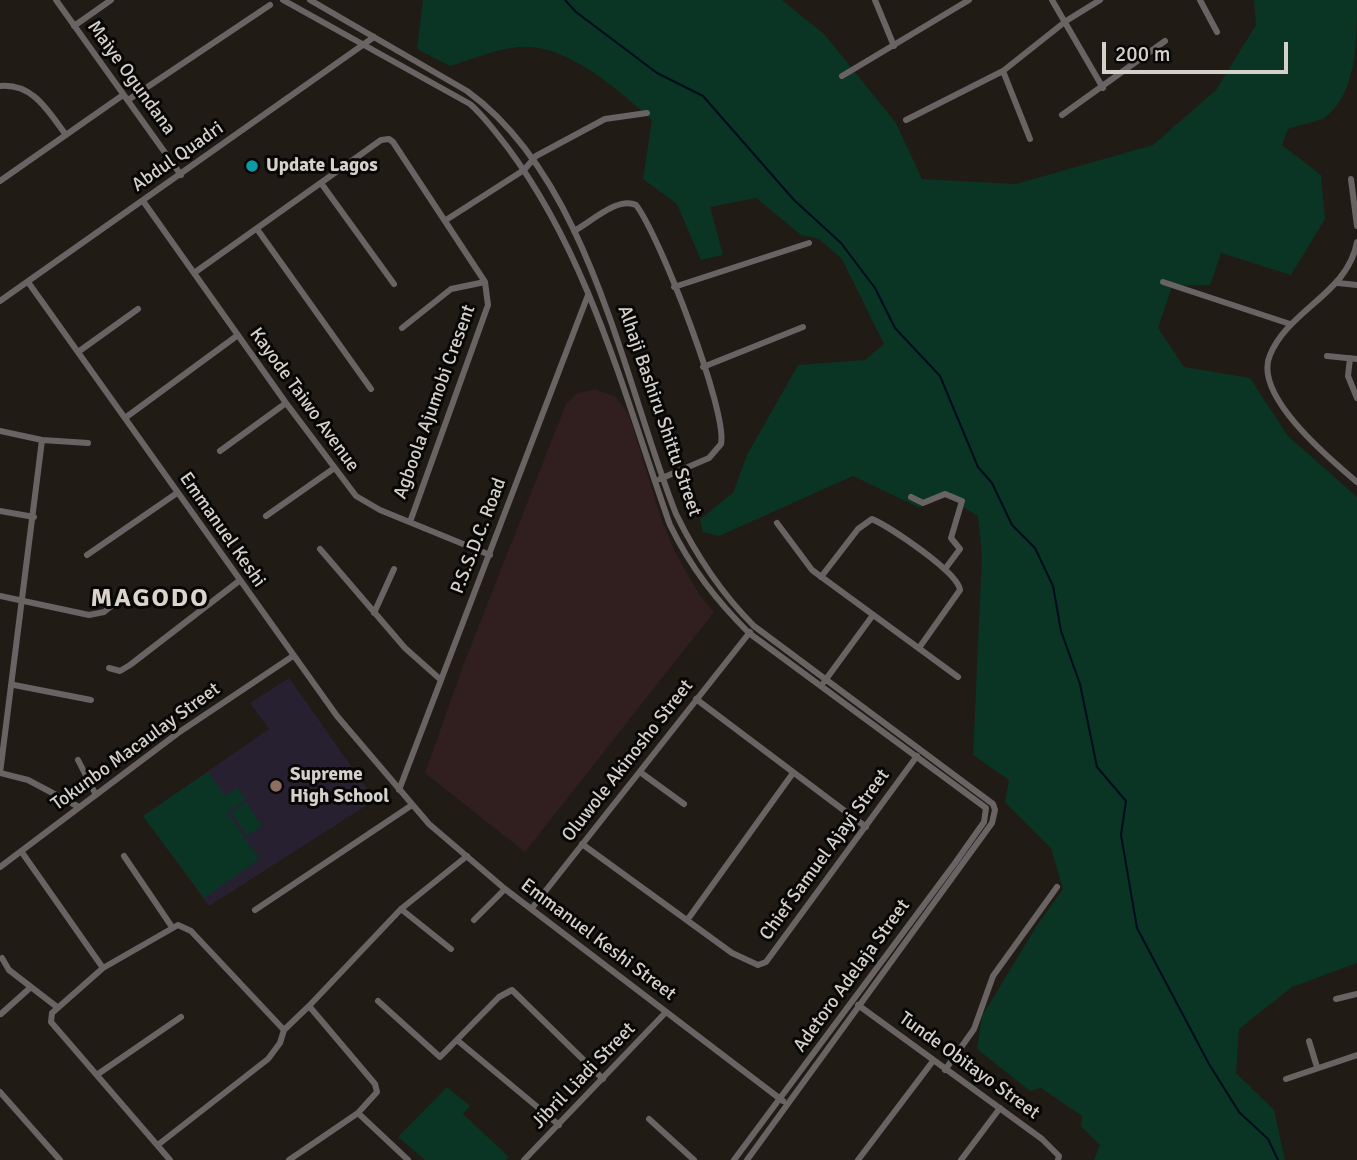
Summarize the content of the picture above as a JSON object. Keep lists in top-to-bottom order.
{
  "streets": {
    "street": [
      "Maiye Ogundana",
      "Abdul Quadri",
      "Kayode Taiwo Avenue",
      "Agboola Ajumobi Cresent",
      "Alhaji Bashiru Shittu Street",
      "Emmanuel Keshi",
      "P.S.S.D.C. Road",
      "Tokunbo Macaulay Street",
      "Oluwole Akinosho Street",
      "Chief Samuel Ajayi Street",
      "Emmanuel Keshi Street",
      "Adetoro Adelaja Street",
      "Tunde Obitayo Street",
      "Jibril Liadi Street"
    ]
  },
  "crossings": [
    ["Maiye Ogundana", "Abdul Quadri"],
    ["Abdul Quadri", "Kayode Taiwo Avenue"],
    ["Abdul Quadri", "Alhaji Bashiru Shittu Street"],
    ["Abdul Quadri", "Emmanuel Keshi"],
    ["Kayode Taiwo Avenue", "Agboola Ajumobi Cresent"],
    ["Kayode Taiwo Avenue", "P.S.S.D.C. Road"],
    ["Alhaji Bashiru Shittu Street", "P.S.S.D.C. Road"],
    ["Alhaji Bashiru Shittu Street", "Oluwole Akinosho Street"],
    ["Alhaji Bashiru Shittu Street", "Chief Samuel Ajayi Street"],
    ["Alhaji Bashiru Shittu Street", "Adetoro Adelaja Street"],
    ["Emmanuel Keshi", "P.S.S.D.C. Road"],
    ["Emmanuel Keshi", "Tokunbo Macaulay Street"],
    ["Emmanuel Keshi", "Emmanuel Keshi Street"],
    ["P.S.S.D.C. Road", "Emmanuel Keshi Street"],
    ["Oluwole Akinosho Street", "Chief Samuel Ajayi Street"],
    ["Oluwole Akinosho Street", "Emmanuel Keshi Street"],
    ["Emmanuel Keshi Street", "Adetoro Adelaja Street"],
    ["Emmanuel Keshi Street", "Jibril Liadi Street"],
    ["Adetoro Adelaja Street", "Tunde Obitayo Street"]
  ],
  "districts": ["MAGODO"],
  "places": ["Update Lagos", "Supreme High School"],
  "scale_bar": "200 m"
}
